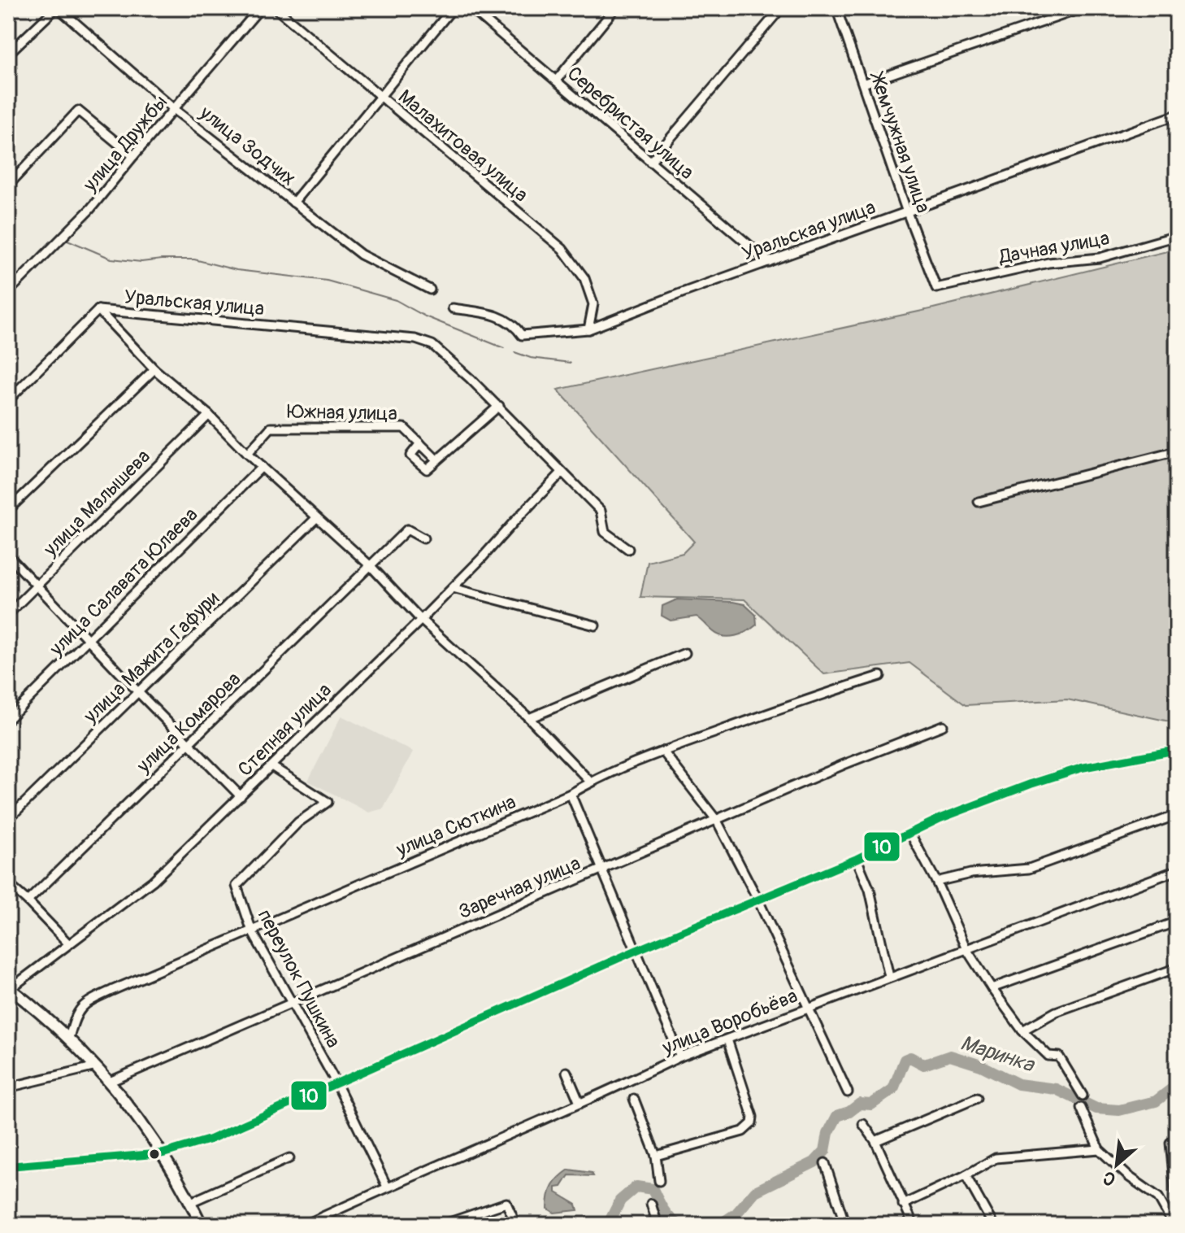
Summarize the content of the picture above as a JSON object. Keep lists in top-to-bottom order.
{
  "streets": {
    "street": [
      "Серебристая улица",
      "улица Дружбы",
      "Жемчужная улица",
      "улица Зодчих",
      "Малахитовая улица",
      "Уральская улица",
      "Дачная улица",
      "Южная улица",
      "улица Малышева",
      "улица Салавата Юлаева",
      "улица Мажита Гафури",
      "улица Комарова",
      "Степная улица",
      "улица Сюткина",
      "Заречная улица",
      "переулок Пушкина",
      "улица Воробьёва"
    ]
  },
  "crossings": [
    ["Серебристая улица", "Уральская улица"],
    ["улица Дружбы", "улица Зодчих"],
    ["Жемчужная улица", "Уральская улица"],
    ["Жемчужная улица", "Дачная улица"],
    ["Малахитовая улица", "Уральская улица"],
    ["Степная улица", "переулок Пушкина"],
    ["улица Сюткина", "переулок Пушкина"],
    ["Заречная улица", "переулок Пушкина"],
    ["переулок Пушкина", "улица Воробьёва"]
  ],
  "water": ["Маринка"],
  "lines": ["transit line 10"],
  "north": "bottom left"
}
